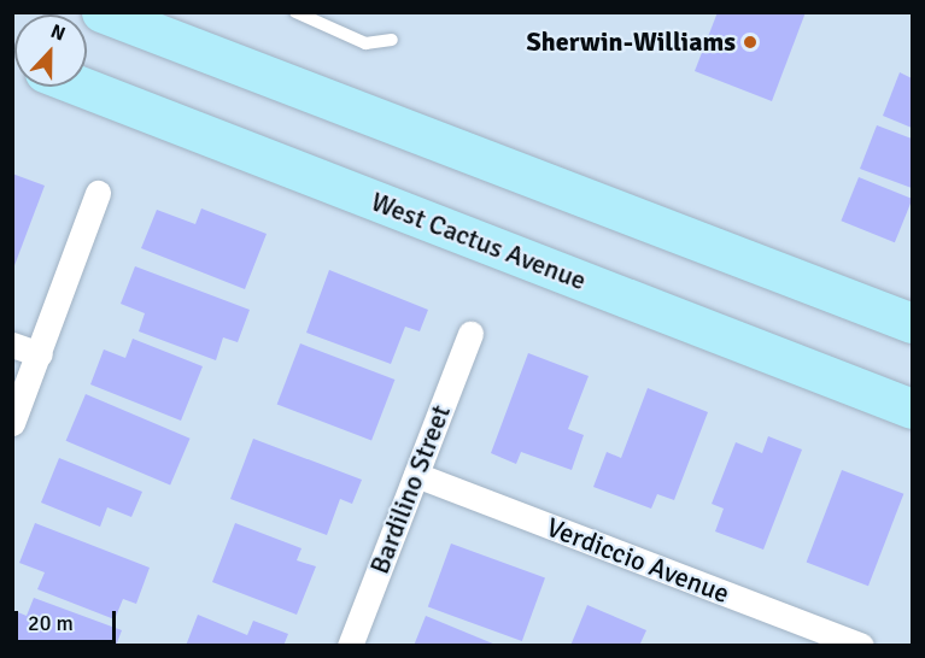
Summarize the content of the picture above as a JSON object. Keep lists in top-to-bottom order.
{
  "streets": {
    "main road": ["West Cactus Avenue"],
    "street": ["Bardilino Street", "Verdiccio Avenue"]
  },
  "crossings": [
    ["Bardilino Street", "Verdiccio Avenue"]
  ],
  "places": ["Sherwin-Williams"],
  "scale_bar": "20 m",
  "north": "top"
}
